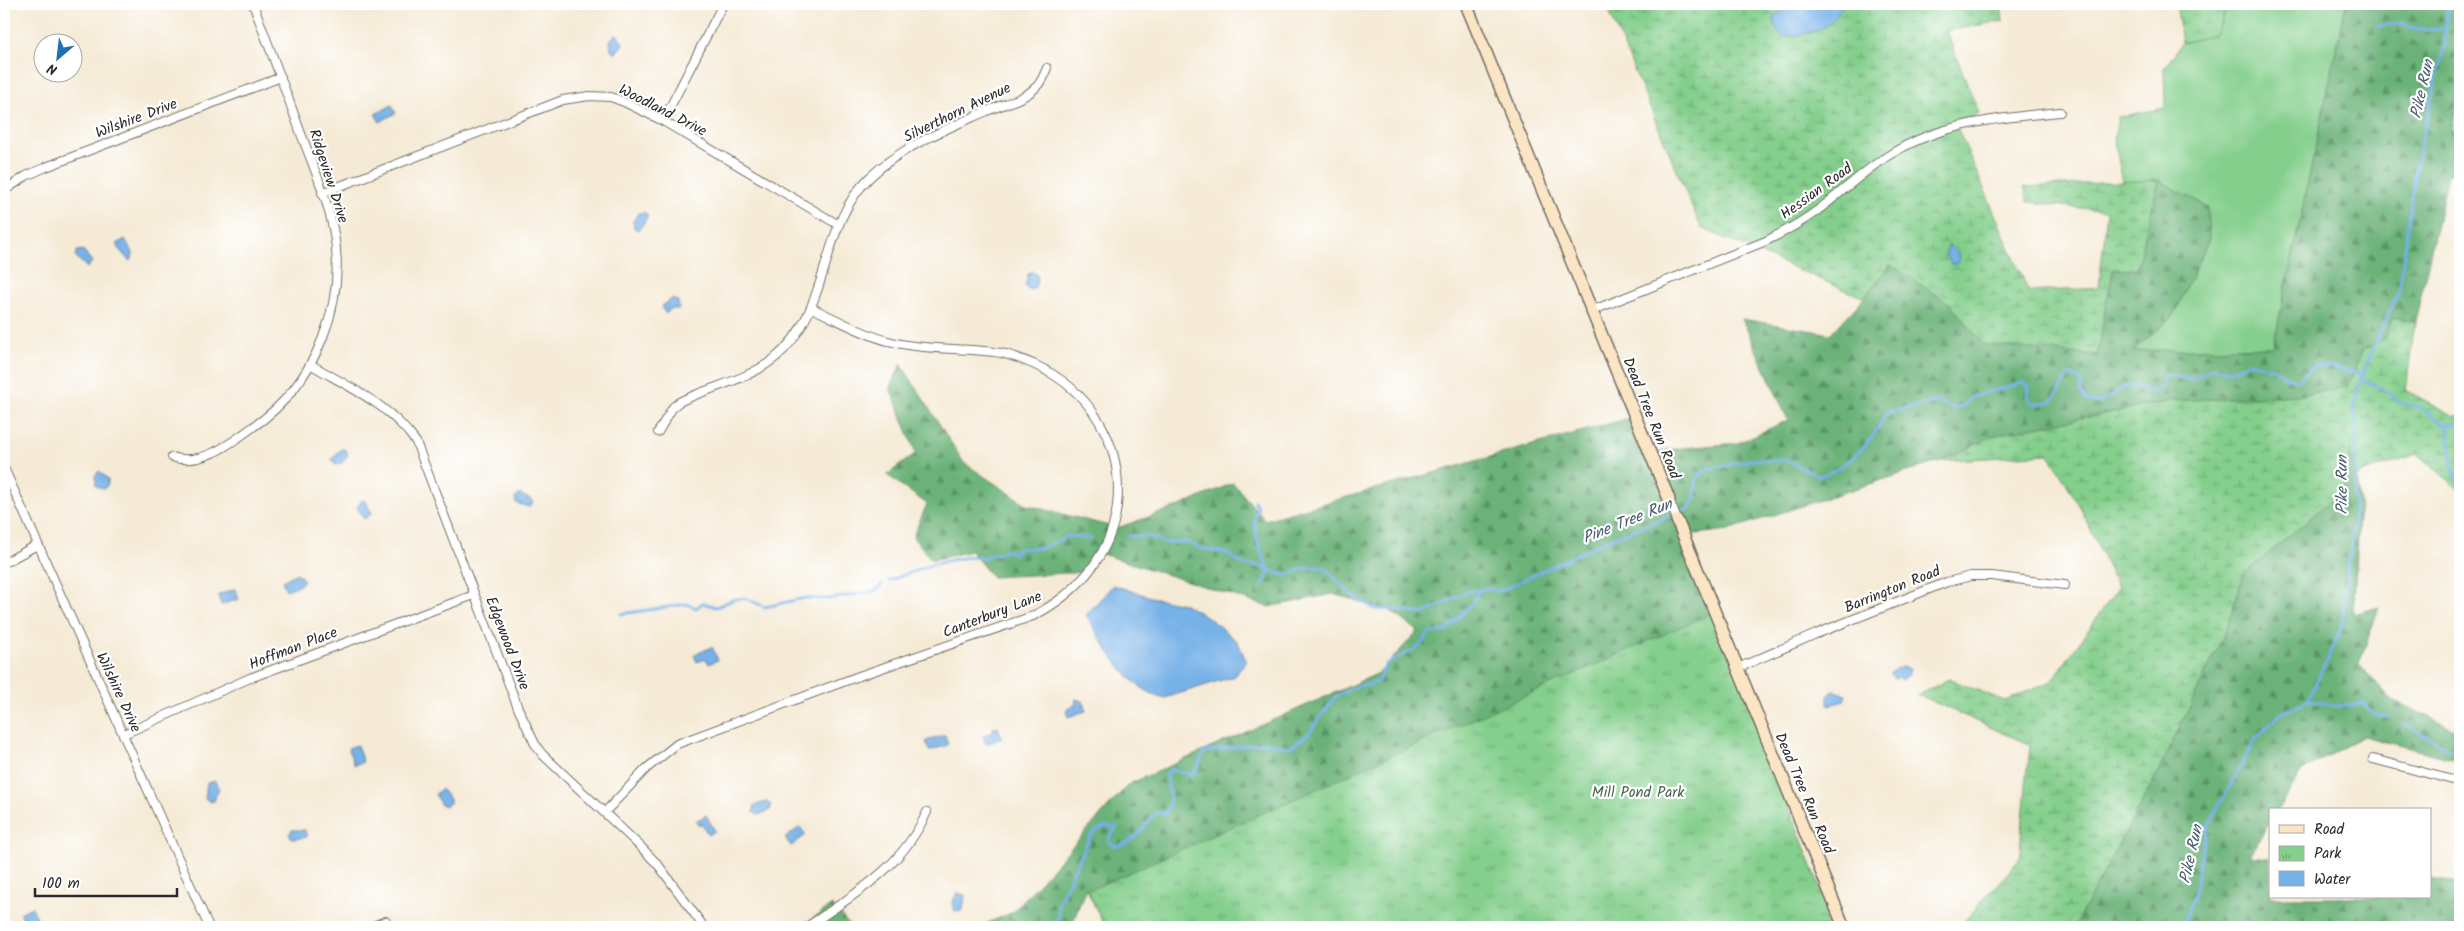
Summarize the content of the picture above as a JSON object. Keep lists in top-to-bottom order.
{
  "streets": {
    "street": [
      "Woodland Drive",
      "Silverthorn Avenue",
      "Wilshire Drive",
      "Ridgeview Drive",
      "Hessian Road",
      "Dead Tree Run Road",
      "Barrington Road",
      "Canterbury Lane",
      "Edgewood Drive",
      "Hoffman Place"
    ]
  },
  "crossings": [
    ["Woodland Drive", "Silverthorn Avenue"],
    ["Woodland Drive", "Ridgeview Drive"],
    ["Silverthorn Avenue", "Canterbury Lane"],
    ["Wilshire Drive", "Ridgeview Drive"],
    ["Wilshire Drive", "Hoffman Place"],
    ["Ridgeview Drive", "Edgewood Drive"],
    ["Hessian Road", "Dead Tree Run Road"],
    ["Dead Tree Run Road", "Barrington Road"],
    ["Canterbury Lane", "Edgewood Drive"],
    ["Edgewood Drive", "Hoffman Place"]
  ],
  "water": ["Pike Run", "Pine Tree Run"],
  "parks": ["Mill Pond Park"],
  "legend": ["Road", "Park", "Water"],
  "scale_bar": "100 m",
  "north": "bottom left"
}
